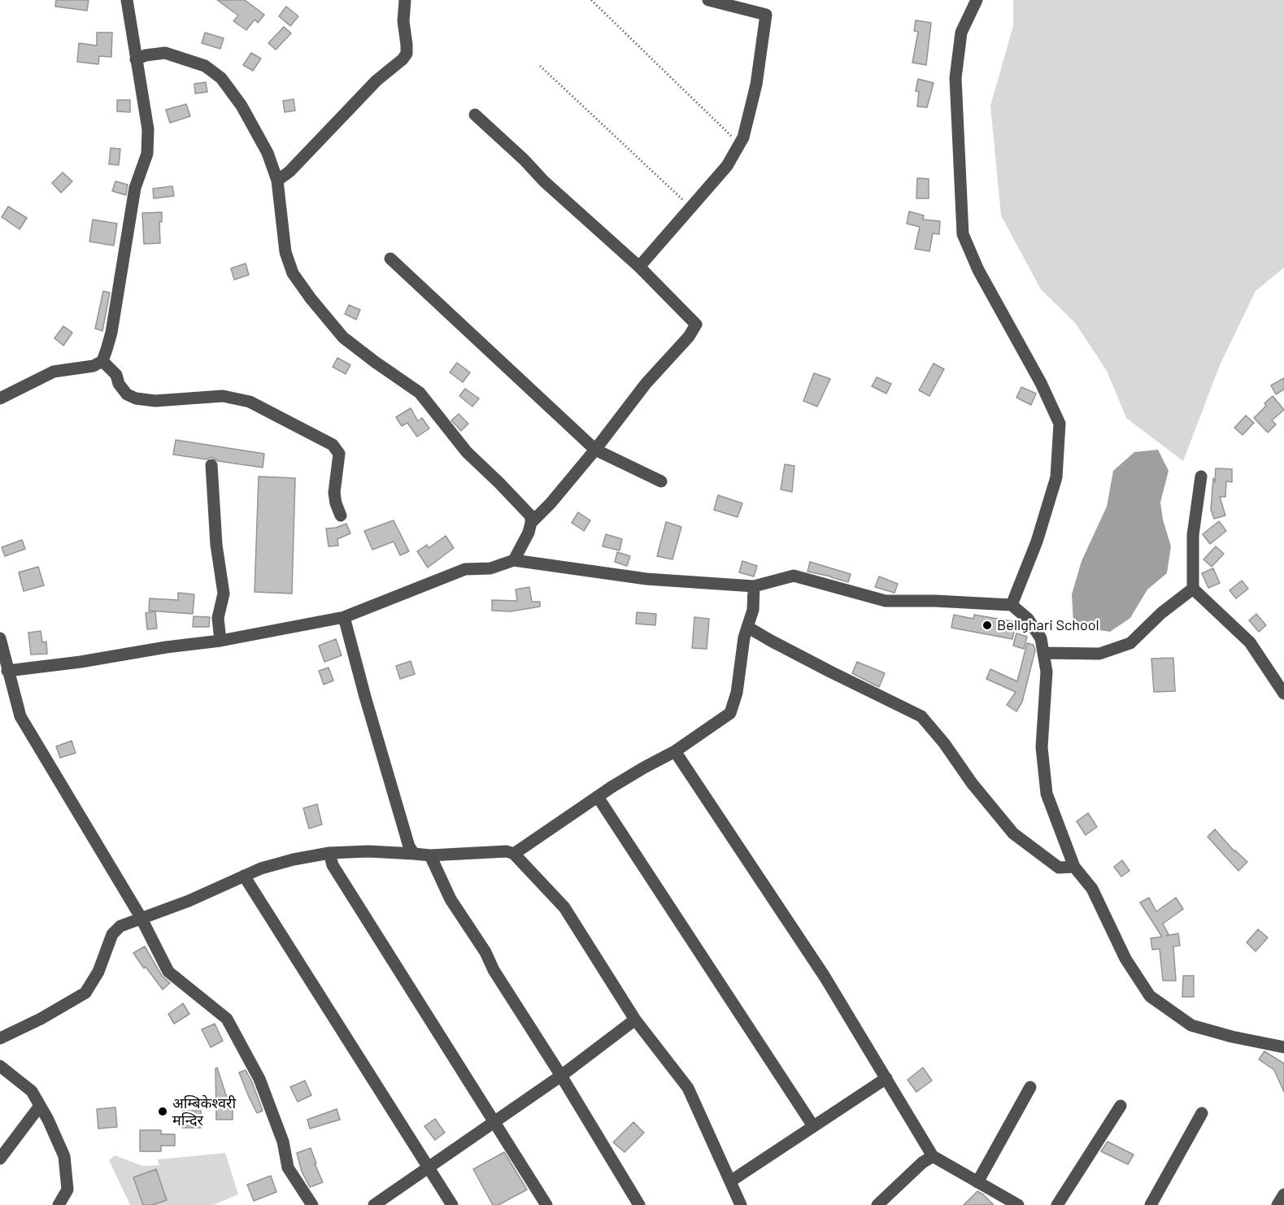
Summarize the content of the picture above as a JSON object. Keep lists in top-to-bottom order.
{
  "places": ["Bellghari School", "अम्बिकेश्‍वरी मन्दिर"]
}
